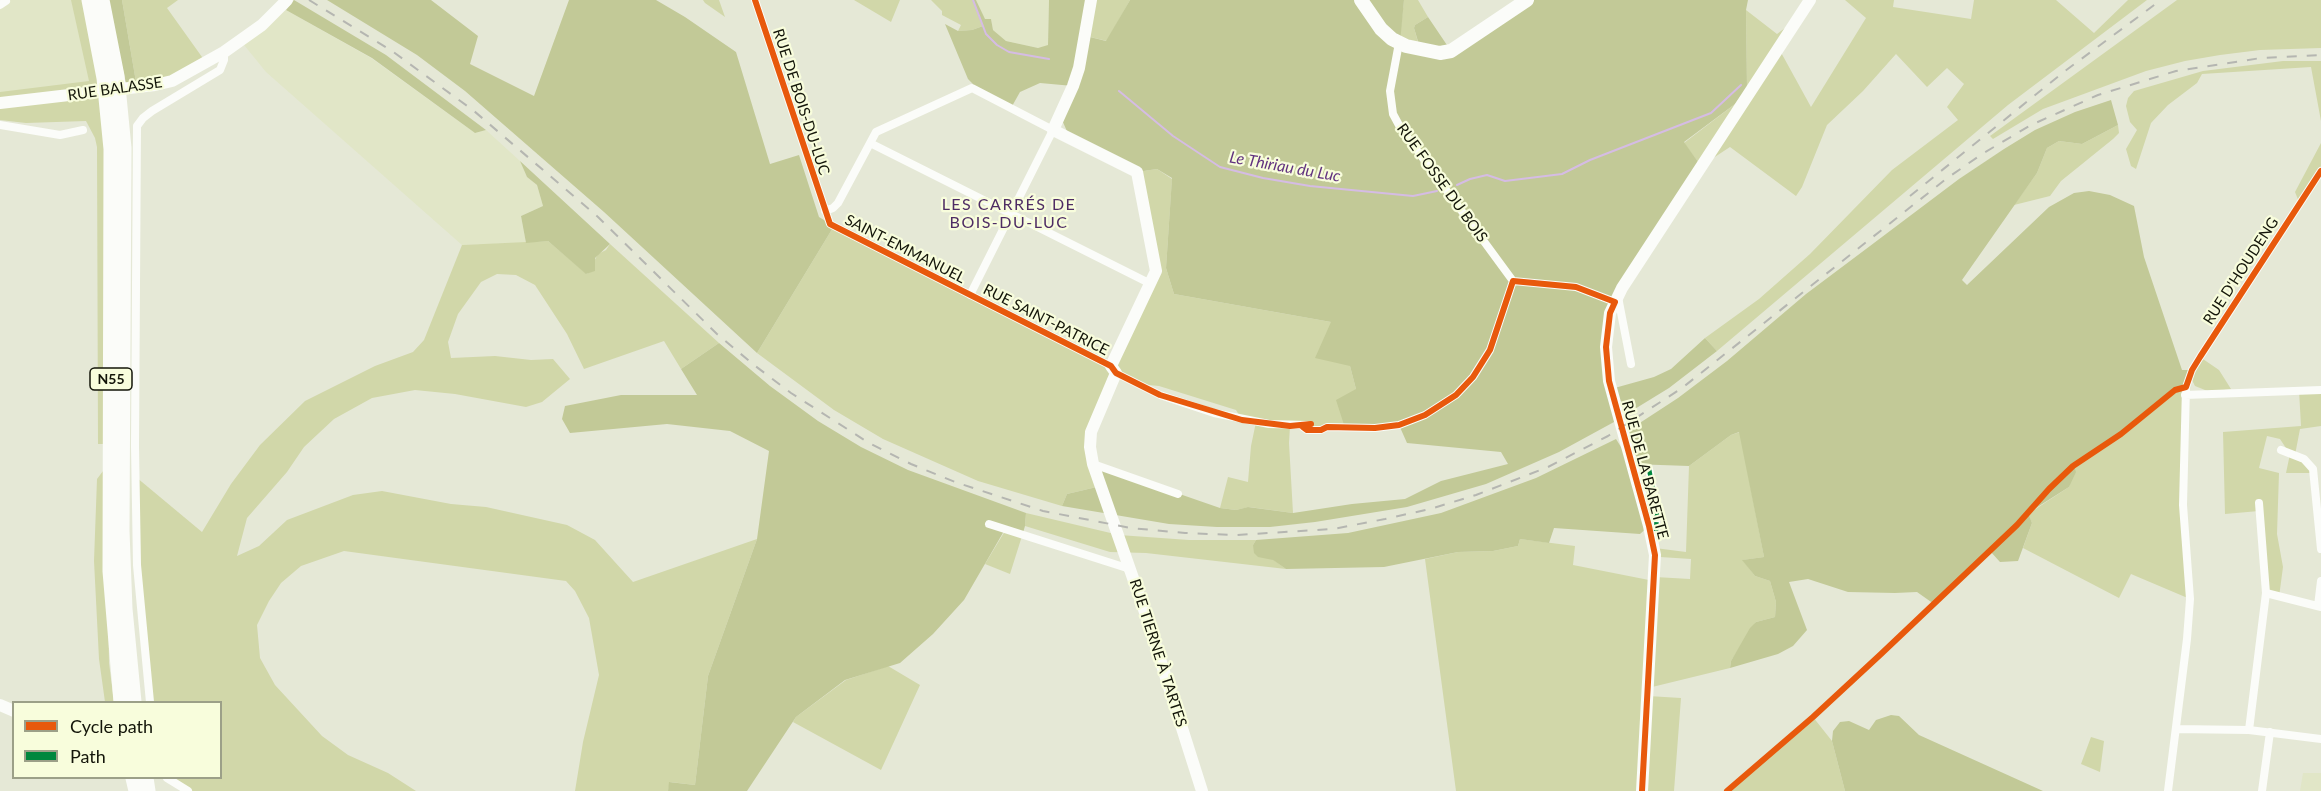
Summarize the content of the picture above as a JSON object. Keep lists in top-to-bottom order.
{
  "streets": {
    "highway": ["N55"],
    "street": [
      "RUE BALASSE",
      "RUE DE BOIS-DU-LUC",
      "RUE FOSSE DU BOIS",
      "SAINT-EMMANUEL",
      "RUE D'HOUDENG",
      "RUE SAINT-PATRICE",
      "RUE DE LA BARETTE",
      "RUE TIERNE À TARTES"
    ]
  },
  "crossings": [
    ["RUE DE BOIS-DU-LUC", "SAINT-EMMANUEL"],
    ["RUE FOSSE DU BOIS", "RUE SAINT-PATRICE"],
    ["SAINT-EMMANUEL", "RUE SAINT-PATRICE"],
    ["RUE SAINT-PATRICE", "RUE TIERNE À TARTES"]
  ],
  "districts": ["LES CARRÉS DE BOIS-DU-LUC"],
  "water": ["Le Thiriau du Luc"],
  "legend": ["Cycle path", "Path"]
}
